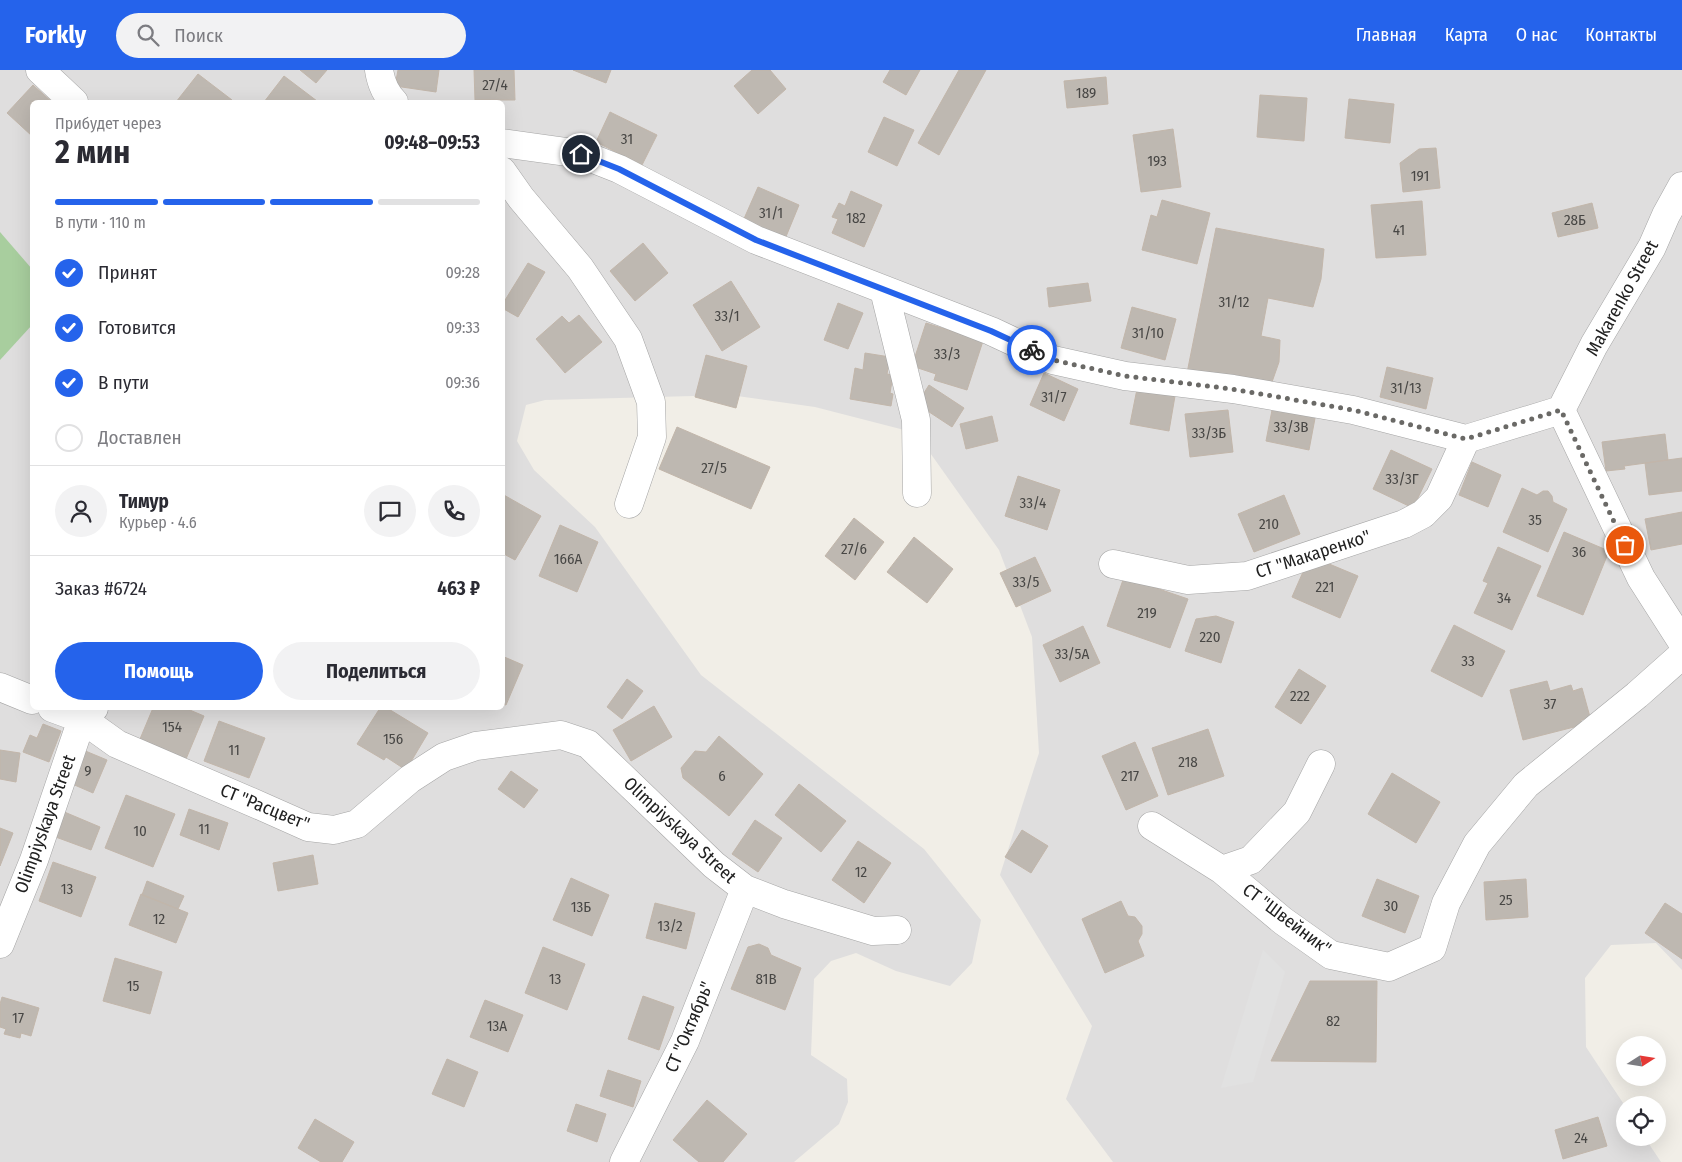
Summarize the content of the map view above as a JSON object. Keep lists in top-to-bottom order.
{
  "streets": {
    "street": [
      "Makarenko Street",
      "СТ \"Макаренко\"",
      "СТ \"Расцвет\"",
      "Olimpiyskaya Street",
      "СТ \"Швейник\"",
      "СТ \"Октябрь\""
    ]
  },
  "crossings": [
    ["СТ \"Расцвет\"", "Olimpiyskaya Street"],
    ["Olimpiyskaya Street", "СТ \"Октябрь\""]
  ],
  "house_numbers": [
    "27/4",
    "189",
    "31",
    "193",
    "191",
    "31/1",
    "182",
    "28Б",
    "41",
    "31/12",
    "33/1",
    "31/10",
    "33/3",
    "31/13",
    "31/7",
    "33/3В",
    "33/3Б",
    "27/5",
    "33/3Г",
    "33/4",
    "35",
    "210",
    "27/6",
    "36",
    "166А",
    "33/5",
    "221",
    "34",
    "219",
    "220",
    "33/5А",
    "33",
    "222",
    "37",
    "154",
    "156",
    "11",
    "218",
    "9",
    "6",
    "217",
    "11",
    "10",
    "12",
    "13",
    "25",
    "30",
    "13Б",
    "12",
    "13/2",
    "13",
    "81В",
    "15",
    "17",
    "82",
    "13А",
    "24"
  ],
  "north": "right",
  "page": {
    "header": "Forkly",
    "search": "Поиск",
    "nav": [
      "Главная",
      "Карта",
      "О нас",
      "Контакты"
    ],
    "heading": ["2 мин", "Прибудет через", "09:48–09:53"],
    "panel": [
      "Тимур",
      "Курьер · 4.6",
      "Заказ #6724",
      "463 ₽"
    ],
    "bar": "В пути · 110 m",
    "list": [
      ["Принят", "09:28"],
      ["Готовится", "09:33"],
      ["В пути", "09:36"],
      "Доставлен"
    ],
    "buttons": ["Помощь", "Поделиться"]
  }
}
